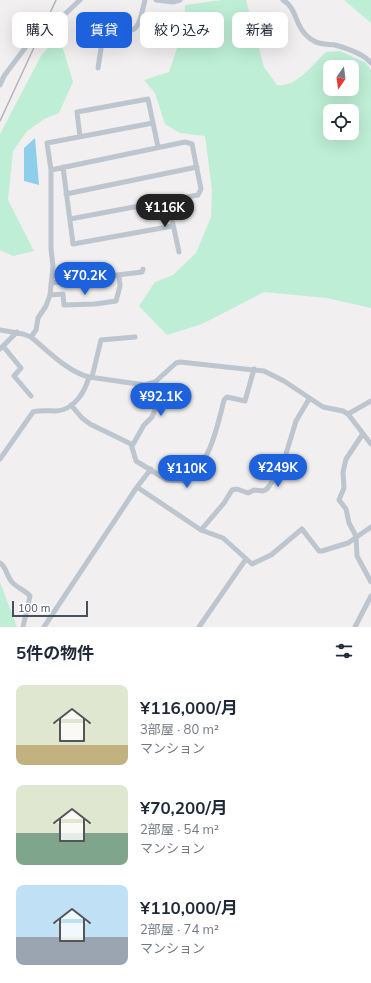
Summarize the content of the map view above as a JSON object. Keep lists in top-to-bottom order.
{
  "scale_bar": "100 m",
  "north": "bottom",
  "page": {
    "chip": [
      "購入",
      "賃貸",
      "絞り込み",
      "新着"
    ],
    "price": [
      "¥116K",
      "¥70.2K",
      "¥92.1K",
      "¥249K",
      "¥110K"
    ],
    "scale": "100 m",
    "heading": "5件の物件",
    "list": [
      {
        "name": "¥116,000/月",
        "note": "3部屋 · 80 m² · マンション"
      },
      {
        "name": "¥70,200/月",
        "note": "2部屋 · 54 m² · マンション"
      },
      {
        "name": "¥110,000/月",
        "note": "2部屋 · 74 m² · マンション"
      }
    ]
  }
}
